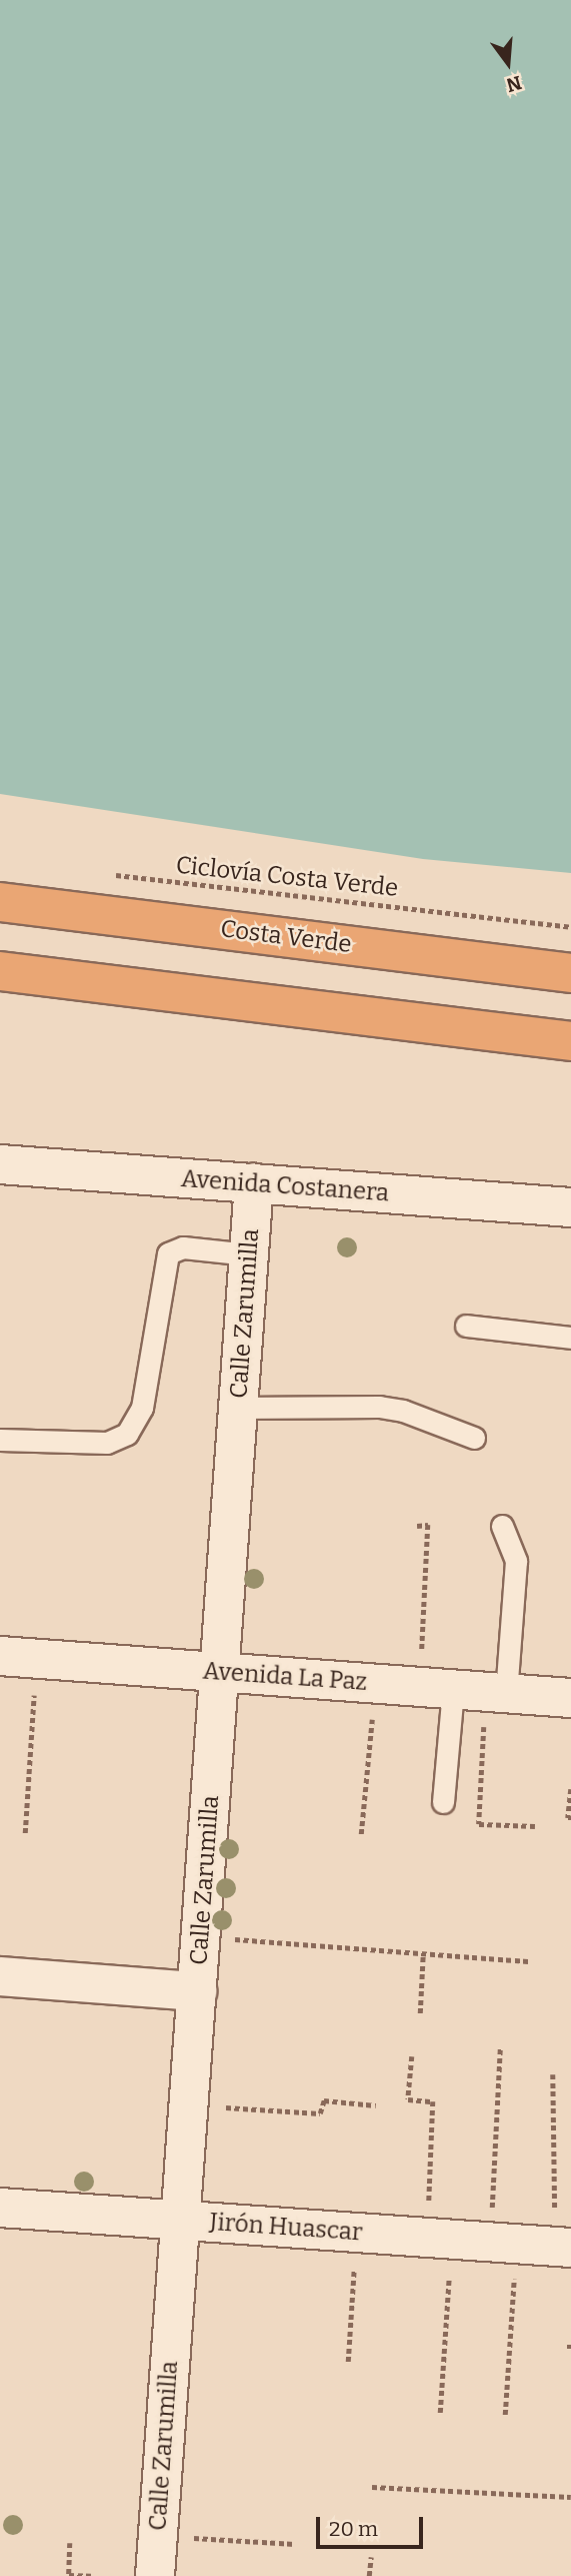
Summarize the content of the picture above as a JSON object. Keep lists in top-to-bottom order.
{
  "streets": {
    "highway": ["Costa Verde"],
    "street": [
      "Avenida Costanera",
      "Calle Zarumilla",
      "Avenida La Paz",
      "Jirón Huascar"
    ],
    "path": ["Ciclovía Costa Verde"]
  },
  "crossings": [
    ["Avenida Costanera", "Calle Zarumilla"],
    ["Calle Zarumilla", "Avenida La Paz"],
    ["Calle Zarumilla", "Jirón Huascar"]
  ],
  "scale_bar": "20 m",
  "north": "bottom"
}
